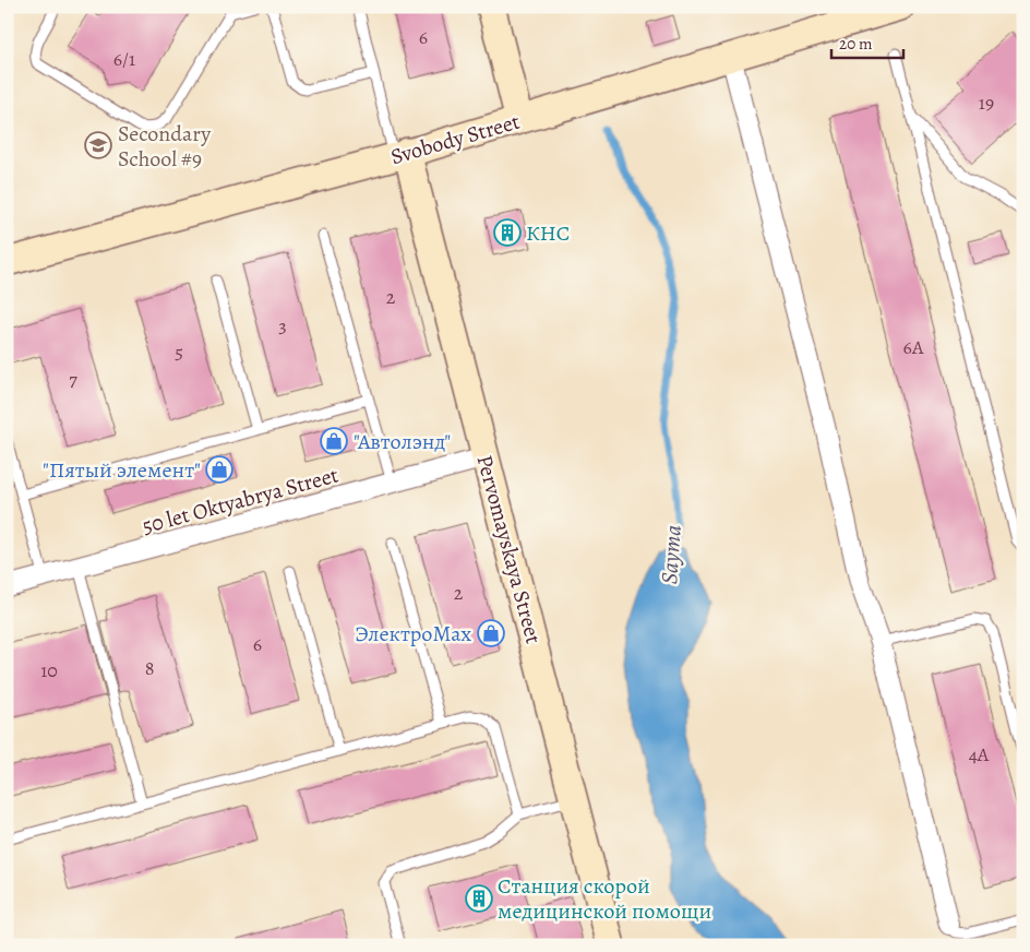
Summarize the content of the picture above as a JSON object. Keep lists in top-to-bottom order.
{
  "streets": {
    "street": ["Svobody Street", "50 let Oktyabrya Street", "Pervomayskaya Street"]
  },
  "crossings": [
    ["Svobody Street", "Pervomayskaya Street"],
    ["50 let Oktyabrya Street", "Pervomayskaya Street"]
  ],
  "water": ["Sayma"],
  "places": {
    "school or university": ["Secondary School #9"],
    "building": ["КНС", "Станция скорой медицинской помощи"],
    "shop": ["\"Автолэнд\"", "\"Пятый элемент\"", "ЭлектроMax"]
  },
  "house_numbers": [
    "6",
    "6/1",
    "19",
    "2",
    "3",
    "6А",
    "5",
    "7",
    "2",
    "6",
    "8",
    "10",
    "4А"
  ],
  "scale_bar": "20 m"
}
